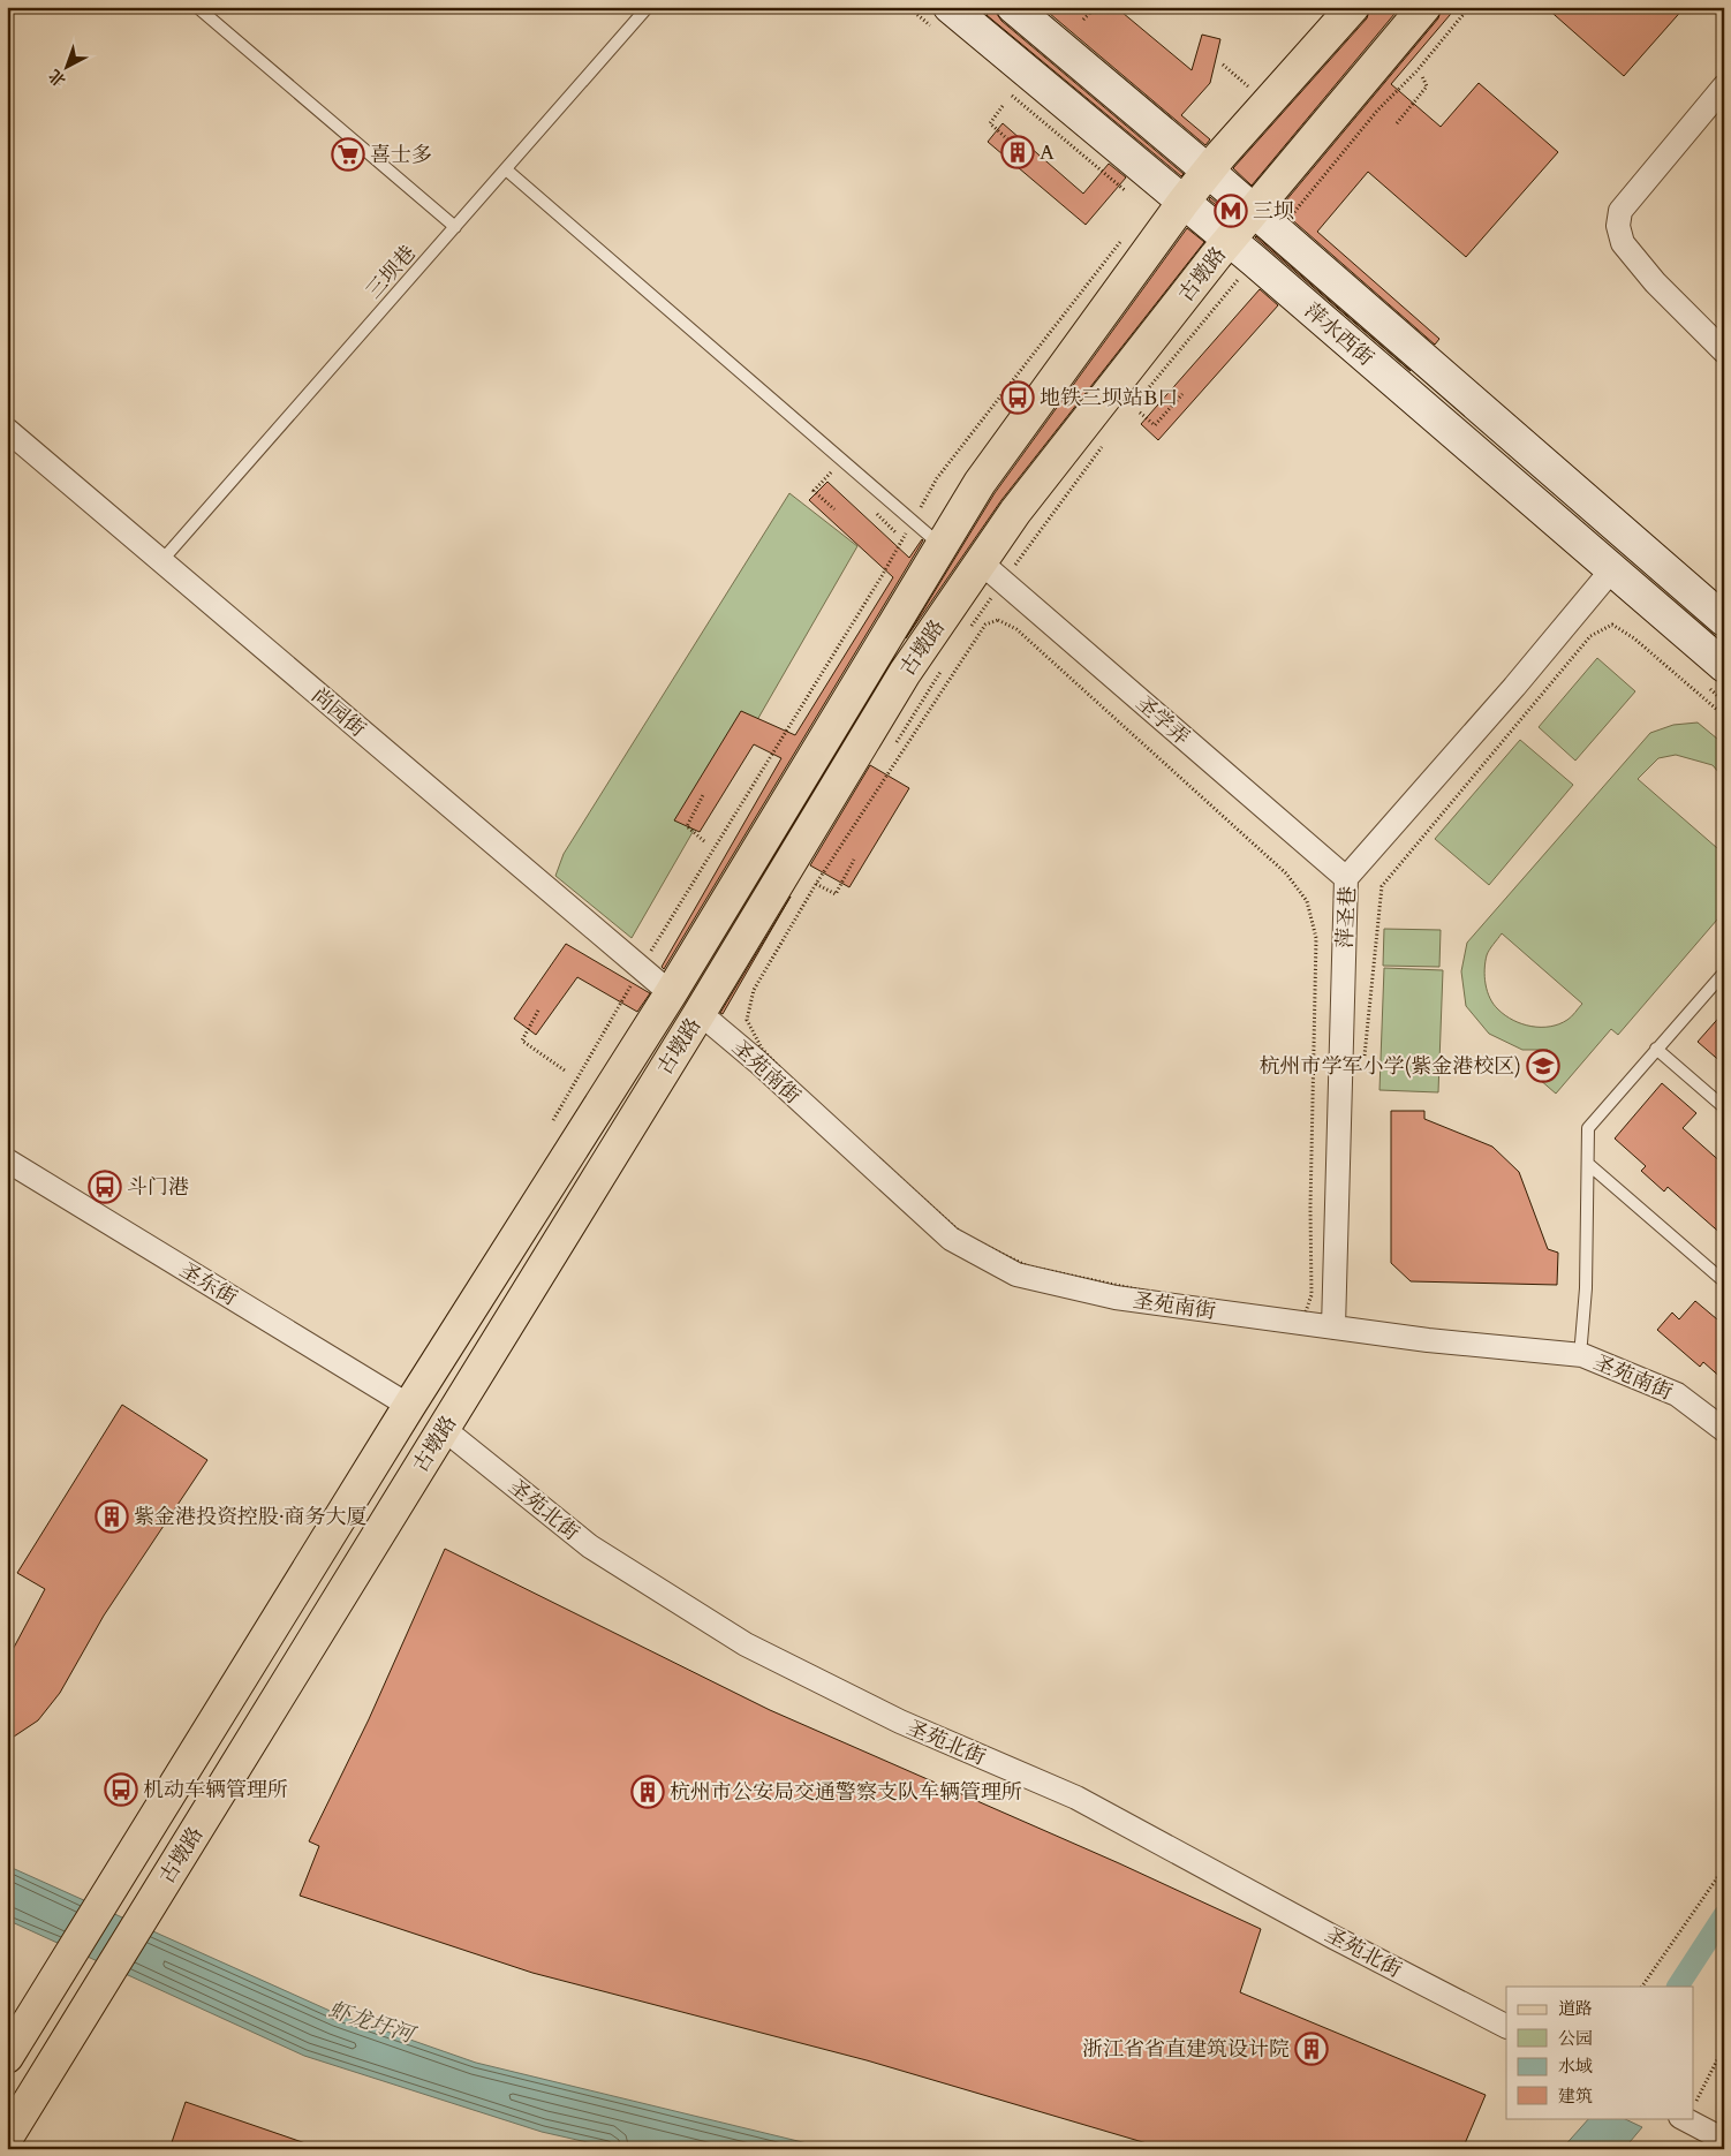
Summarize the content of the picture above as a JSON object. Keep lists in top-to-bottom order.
{
  "streets": {
    "main road": ["古墩路", "萍水西街"],
    "street": [
      "尚园街",
      "圣学弄",
      "萍圣巷",
      "圣苑南街",
      "圣东街",
      "圣苑北街"
    ],
    "lane": ["三坝巷"]
  },
  "crossings": [
    ["三坝巷", "尚园街"],
    ["古墩路", "萍水西街"],
    ["古墩路", "尚园街"],
    ["古墩路", "圣学弄"],
    ["古墩路", "圣苑南街"],
    ["古墩路", "圣东街"],
    ["古墩路", "圣苑北街"],
    ["萍水西街", "萍圣巷"],
    ["圣学弄", "萍圣巷"],
    ["萍圣巷", "圣苑南街"]
  ],
  "water": ["虾龙圩河"],
  "places": {
    "building": [
      "A",
      "紫金港投资控股·商务大厦",
      "杭州市公安局交通警察支队车辆管理所",
      "浙江省省直建筑设计院"
    ],
    "supermarket": ["喜士多"],
    "metro station": ["三坝"],
    "bus stop": ["地铁三坝站B口", "斗门港", "机动车辆管理所"],
    "school or university": ["杭州市学军小学(紫金港校区)"]
  },
  "legend": [
    "道路",
    "公园",
    "水域",
    "建筑"
  ],
  "north": "bottom left"
}
